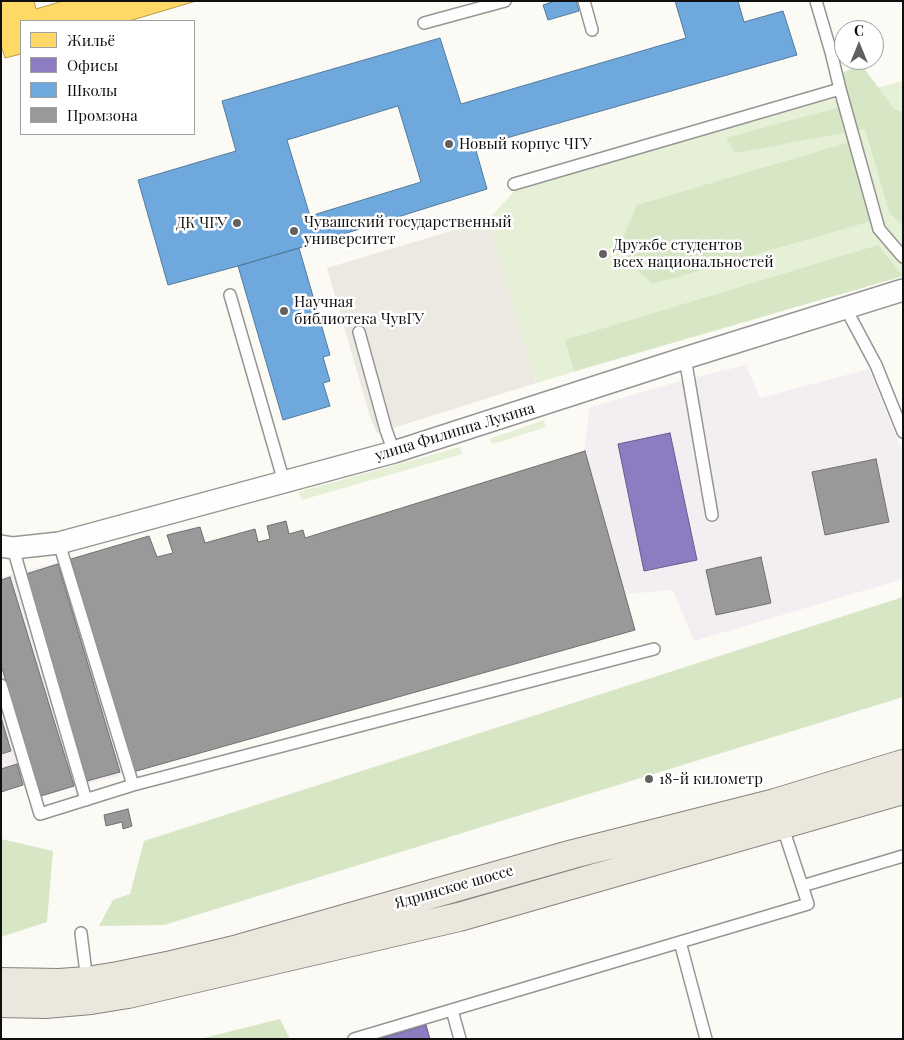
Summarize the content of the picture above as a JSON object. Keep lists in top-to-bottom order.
{
  "streets": {
    "main road": ["Ядринское шоссе"],
    "street": ["улица Филиппа Лукина"]
  },
  "places": [
    "Новый корпус ЧГУ",
    "ДК ЧГУ",
    "Чувашский государственный университет",
    "Дружбе студентов всех национальностей",
    "Научная библиотека ЧувГУ",
    "18-й километр"
  ],
  "legend": [
    "Жильё",
    "Офисы",
    "Школы",
    "Промзона"
  ],
  "north": "top"
}
